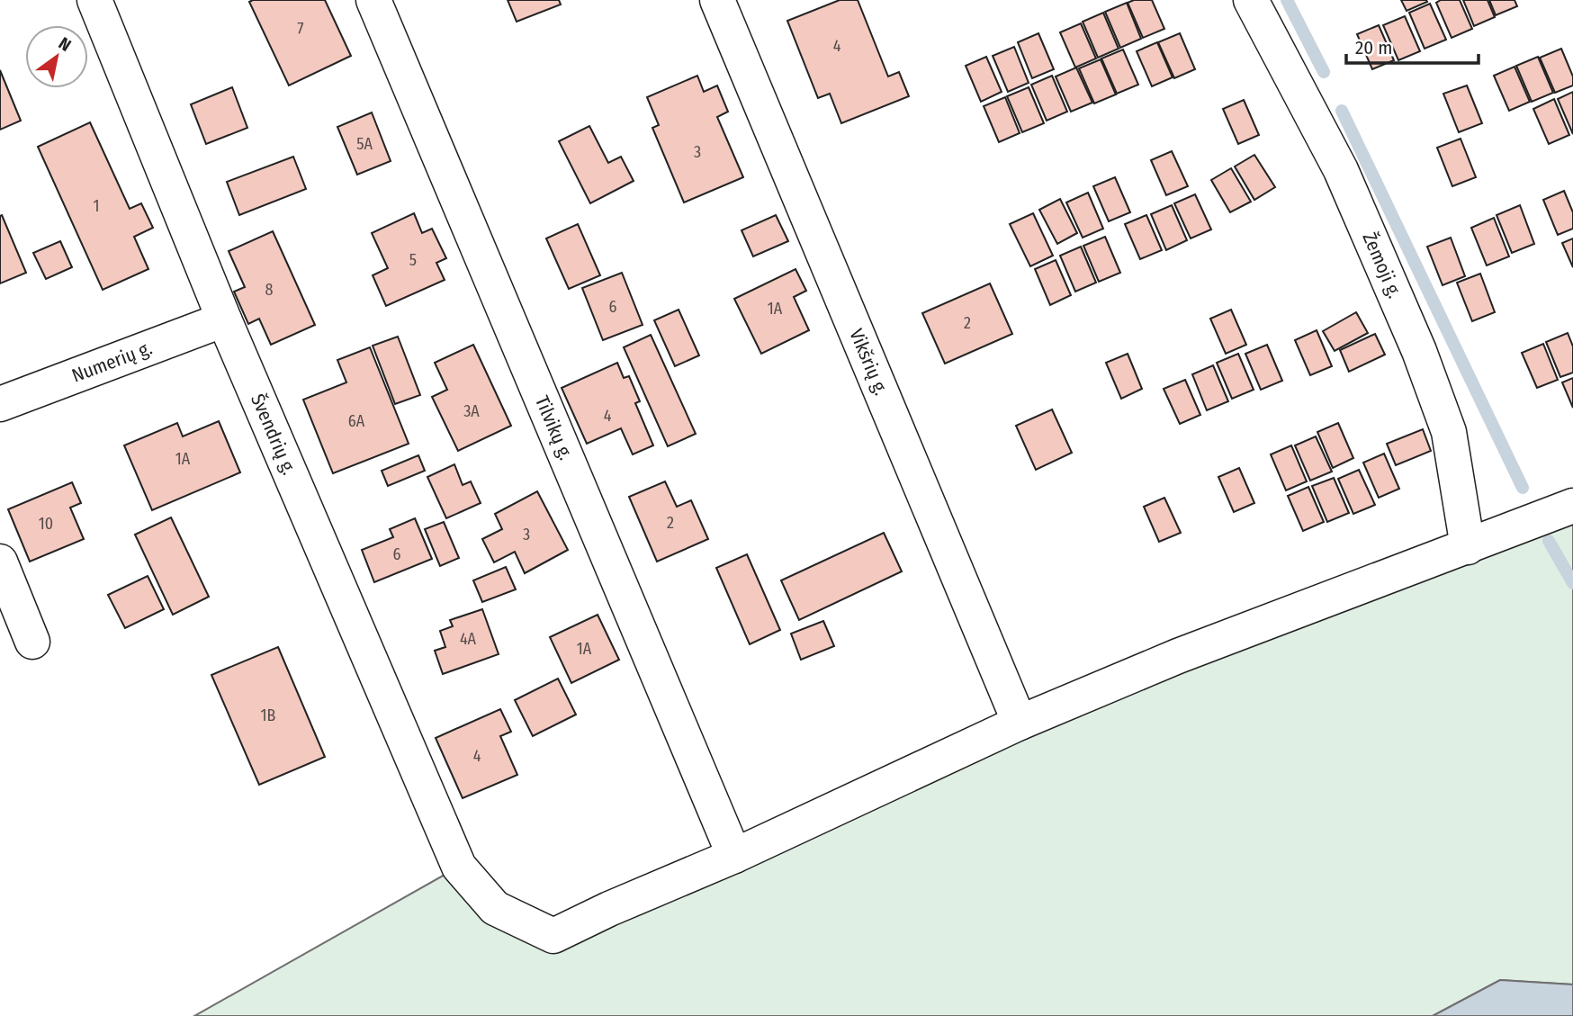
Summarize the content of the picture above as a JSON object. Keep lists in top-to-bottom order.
{
  "streets": {
    "street": [
      "Žemoji g.",
      "Vikšrių g.",
      "Numerių g.",
      "Tilvikų g.",
      "Švendrių g."
    ]
  },
  "crossings": [
    ["Žemoji g.", "Švendrių g."],
    ["Vikšrių g.", "Švendrių g."],
    ["Numerių g.", "Švendrių g."],
    ["Tilvikų g.", "Švendrių g."]
  ],
  "house_numbers": [
    "7",
    "4",
    "5A",
    "3",
    "1",
    "5",
    "8",
    "6",
    "1A",
    "2",
    "3A",
    "4",
    "6A",
    "1A",
    "2",
    "10",
    "3",
    "6",
    "4A",
    "1A",
    "1B",
    "4"
  ],
  "scale_bar": "20 m",
  "north": "top right"
}
